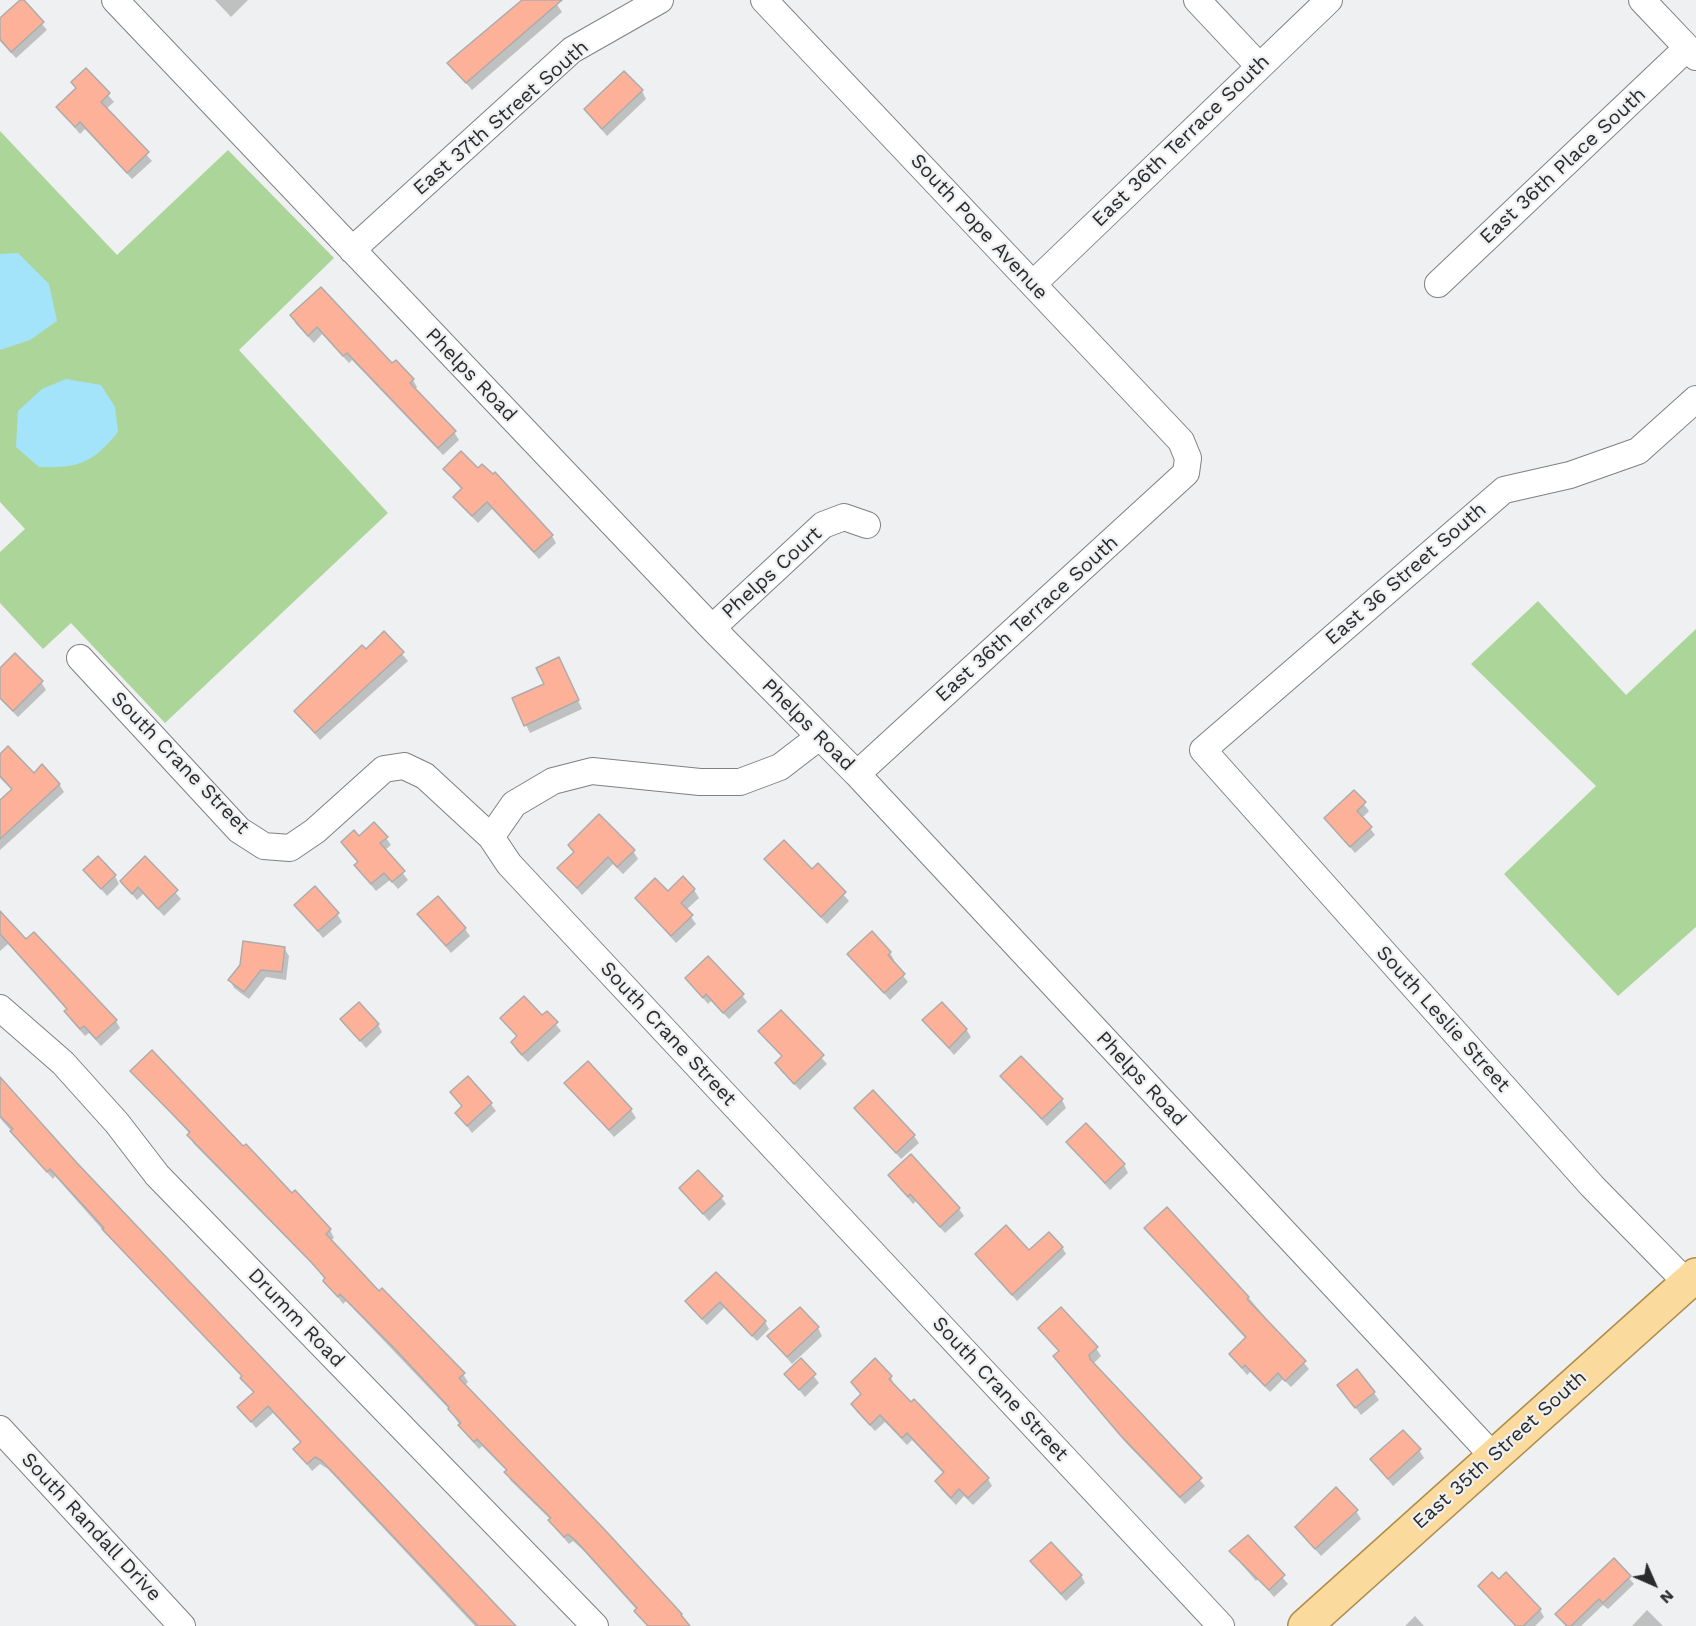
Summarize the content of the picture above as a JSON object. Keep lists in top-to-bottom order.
{
  "streets": {
    "main road": ["East 35th Street South"],
    "street": [
      "East 37th Street South",
      "East 36th Terrace South",
      "East 36th Place South",
      "South Pope Avenue",
      "Phelps Road",
      "Phelps Court",
      "East 36 Street South",
      "South Crane Street",
      "South Leslie Street",
      "Drumm Road",
      "South Randall Drive"
    ]
  },
  "crossings": [
    ["East 37th Street South", "Phelps Road"],
    ["East 36th Terrace South", "South Pope Avenue"],
    ["East 36th Terrace South", "Phelps Road"],
    ["Phelps Road", "Phelps Court"],
    ["Phelps Road", "East 35th Street South"],
    ["East 36 Street South", "South Leslie Street"],
    ["South Leslie Street", "East 35th Street South"]
  ],
  "north": "bottom right"
}
